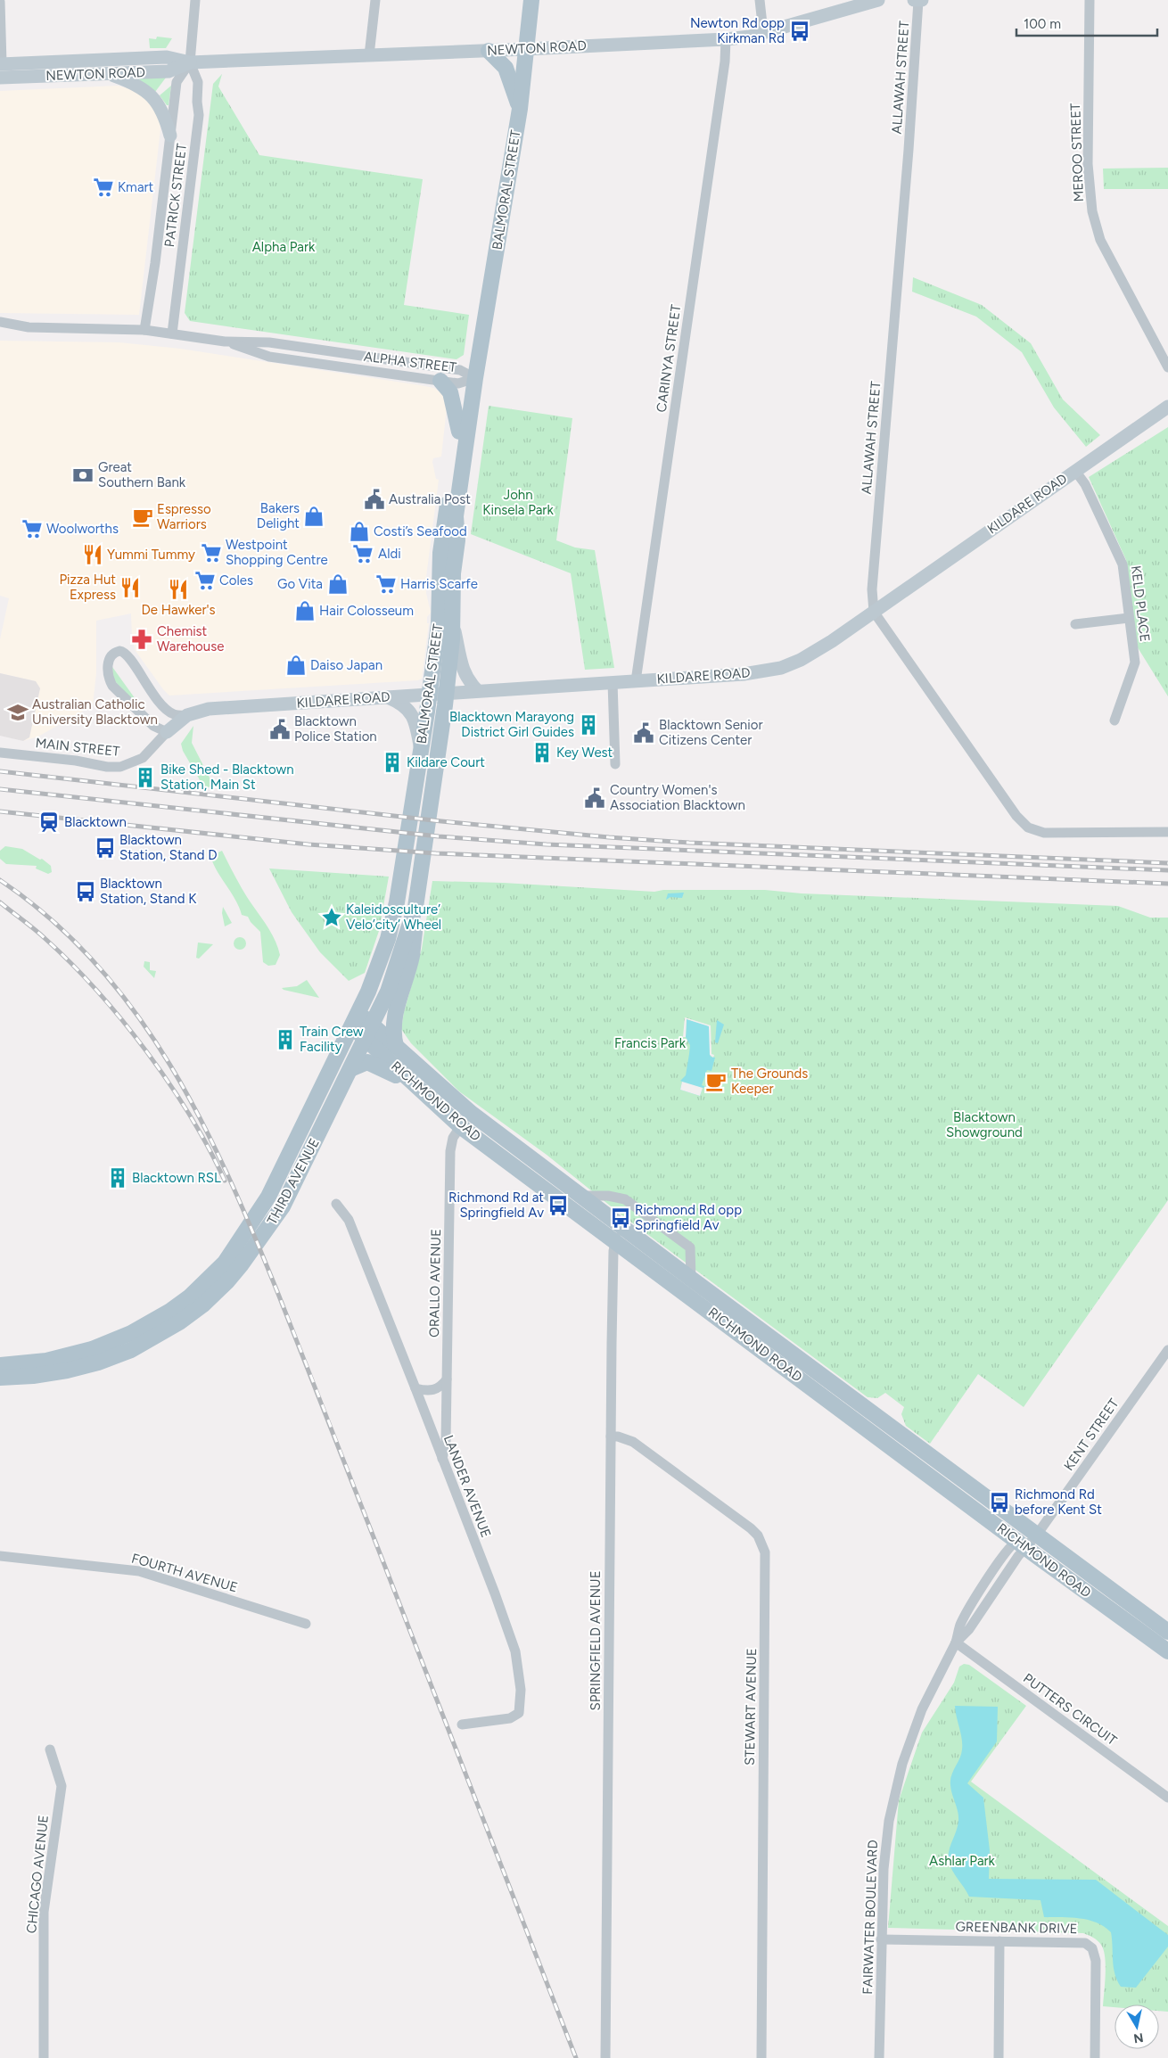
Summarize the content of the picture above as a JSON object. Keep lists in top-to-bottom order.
{
  "streets": {
    "main road": ["BALMORAL STREET", "RICHMOND ROAD", "THIRD AVENUE"],
    "street": [
      "NEWTON ROAD",
      "ALLAWAH STREET",
      "MEROO STREET",
      "PATRICK STREET",
      "CARINYA STREET",
      "ALPHA STREET",
      "KILDARE ROAD",
      "KELD PLACE",
      "MAIN STREET",
      "ORALLO AVENUE",
      "KENT STREET",
      "LANDER AVENUE",
      "FOURTH AVENUE",
      "SPRINGFIELD AVENUE",
      "STEWART AVENUE",
      "PUTTERS CIRCUIT",
      "CHICAGO AVENUE",
      "FAIRWATER BOULEVARD",
      "GREENBANK DRIVE"
    ]
  },
  "crossings": [
    ["NEWTON ROAD", "BALMORAL STREET"],
    ["NEWTON ROAD", "PATRICK STREET"],
    ["NEWTON ROAD", "CARINYA STREET"],
    ["ALLAWAH STREET", "KILDARE ROAD"],
    ["BALMORAL STREET", "ALPHA STREET"],
    ["BALMORAL STREET", "KILDARE ROAD"],
    ["BALMORAL STREET", "RICHMOND ROAD"],
    ["BALMORAL STREET", "THIRD AVENUE"],
    ["PATRICK STREET", "ALPHA STREET"],
    ["CARINYA STREET", "KILDARE ROAD"],
    ["KILDARE ROAD", "KELD PLACE"],
    ["KILDARE ROAD", "MAIN STREET"],
    ["RICHMOND ROAD", "THIRD AVENUE"],
    ["RICHMOND ROAD", "ORALLO AVENUE"],
    ["RICHMOND ROAD", "KENT STREET"],
    ["RICHMOND ROAD", "SPRINGFIELD AVENUE"],
    ["RICHMOND ROAD", "FAIRWATER BOULEVARD"],
    ["ORALLO AVENUE", "LANDER AVENUE"],
    ["KENT STREET", "FAIRWATER BOULEVARD"],
    ["SPRINGFIELD AVENUE", "STEWART AVENUE"],
    ["PUTTERS CIRCUIT", "FAIRWATER BOULEVARD"],
    ["FAIRWATER BOULEVARD", "GREENBANK DRIVE"]
  ],
  "parks": [
    "Alpha Park",
    "John Kinsela Park",
    "Francis Park",
    "Blacktown Showground",
    "Ashlar Park"
  ],
  "places": {
    "bus stop": [
      "Newton Rd opp Kirkman Rd",
      "Blacktown Station, Stand D",
      "Blacktown Station, Stand K",
      "Richmond Rd at Springfield Av",
      "Richmond Rd opp Springfield Av",
      "Richmond Rd before Kent St"
    ],
    "supermarket": [
      "Kmart",
      "Woolworths",
      "Westpoint Shopping Centre",
      "Aldi",
      "Coles",
      "Harris Scarfe"
    ],
    "bank": ["Great Southern Bank"],
    "public building": [
      "Australia Post",
      "Blacktown Police Station",
      "Blacktown Senior Citizens Center",
      "Country Women's Association Blacktown"
    ],
    "shop": [
      "Bakers Delight",
      "Costi’s Seafood",
      "Go Vita",
      "Hair Colosseum",
      "Daiso Japan"
    ],
    "cafe": ["Espresso Warriors", "The Grounds Keeper"],
    "restaurant": ["Yummi Tummy", "Pizza Hut Express", "De Hawker's"],
    "pharmacy": ["Chemist Warehouse"],
    "school or university": ["Australian Catholic University Blacktown"],
    "building": [
      "Blacktown Marayong District Girl Guides",
      "Key West",
      "Kildare Court",
      "Bike Shed - Blacktown Station, Main St",
      "Train Crew Facility",
      "Blacktown RSL"
    ],
    "station": ["Blacktown"],
    "place": ["Kaleidosculture’ Velo’city’ Wheel"]
  },
  "scale_bar": "100 m",
  "north": "bottom"
}
